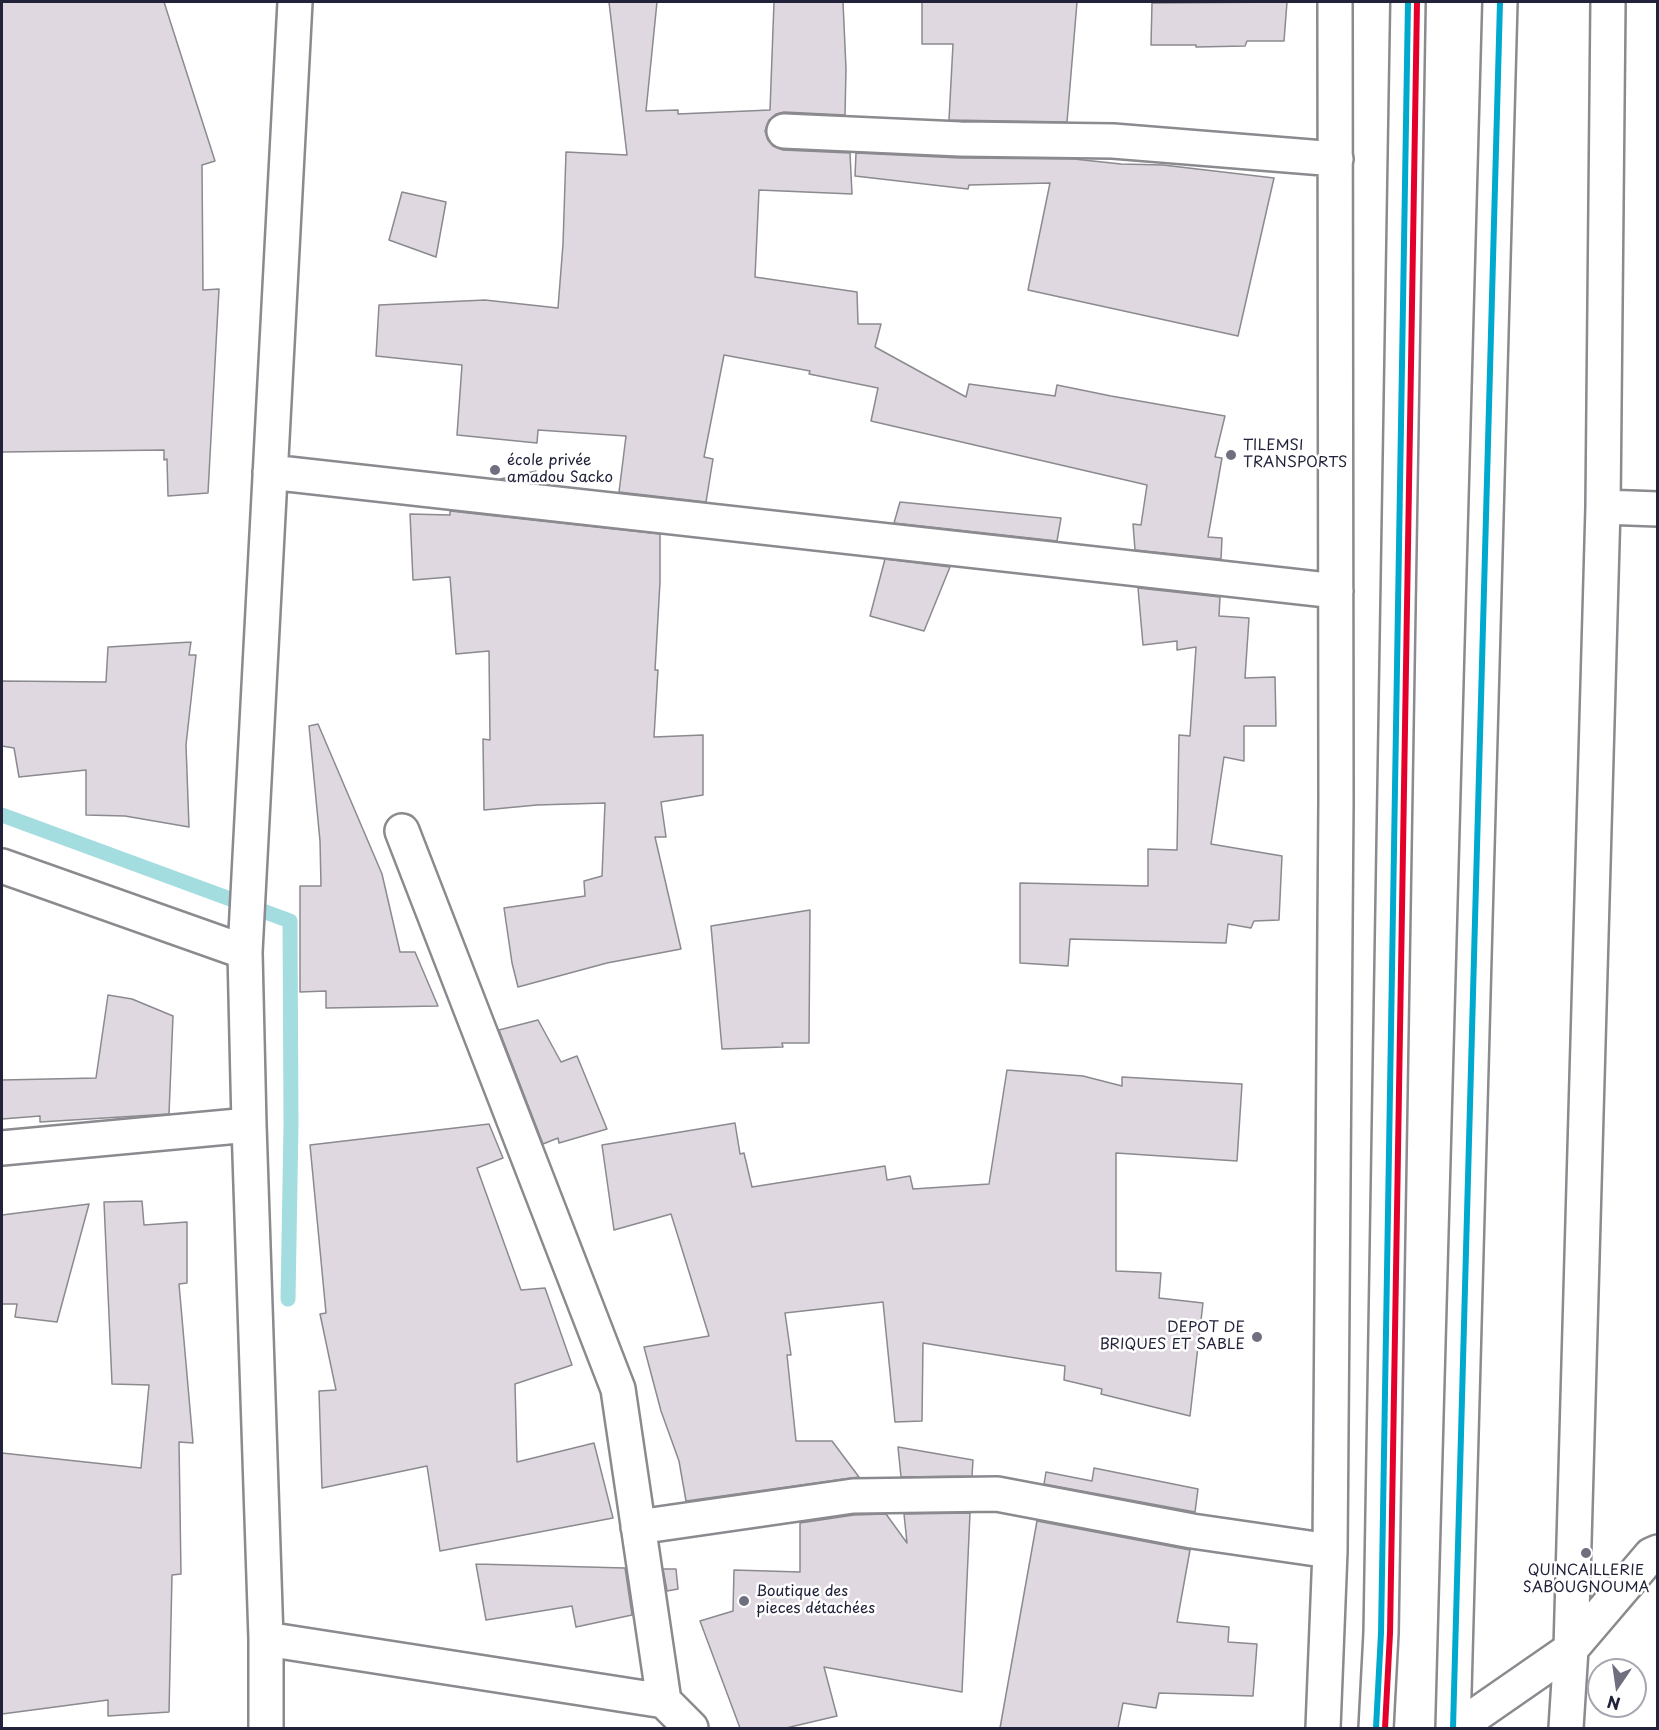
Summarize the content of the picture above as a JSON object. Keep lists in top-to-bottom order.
{
  "places": [
    "TILEMSI TRANSPORTS",
    "école privée amadou Sacko",
    "DEPOT DE BRIQUES ET SABLE",
    "QUINCAILLERIE SABOUGNOUMA",
    "Boutique des pieces détachées"
  ],
  "north": "bottom"
}
